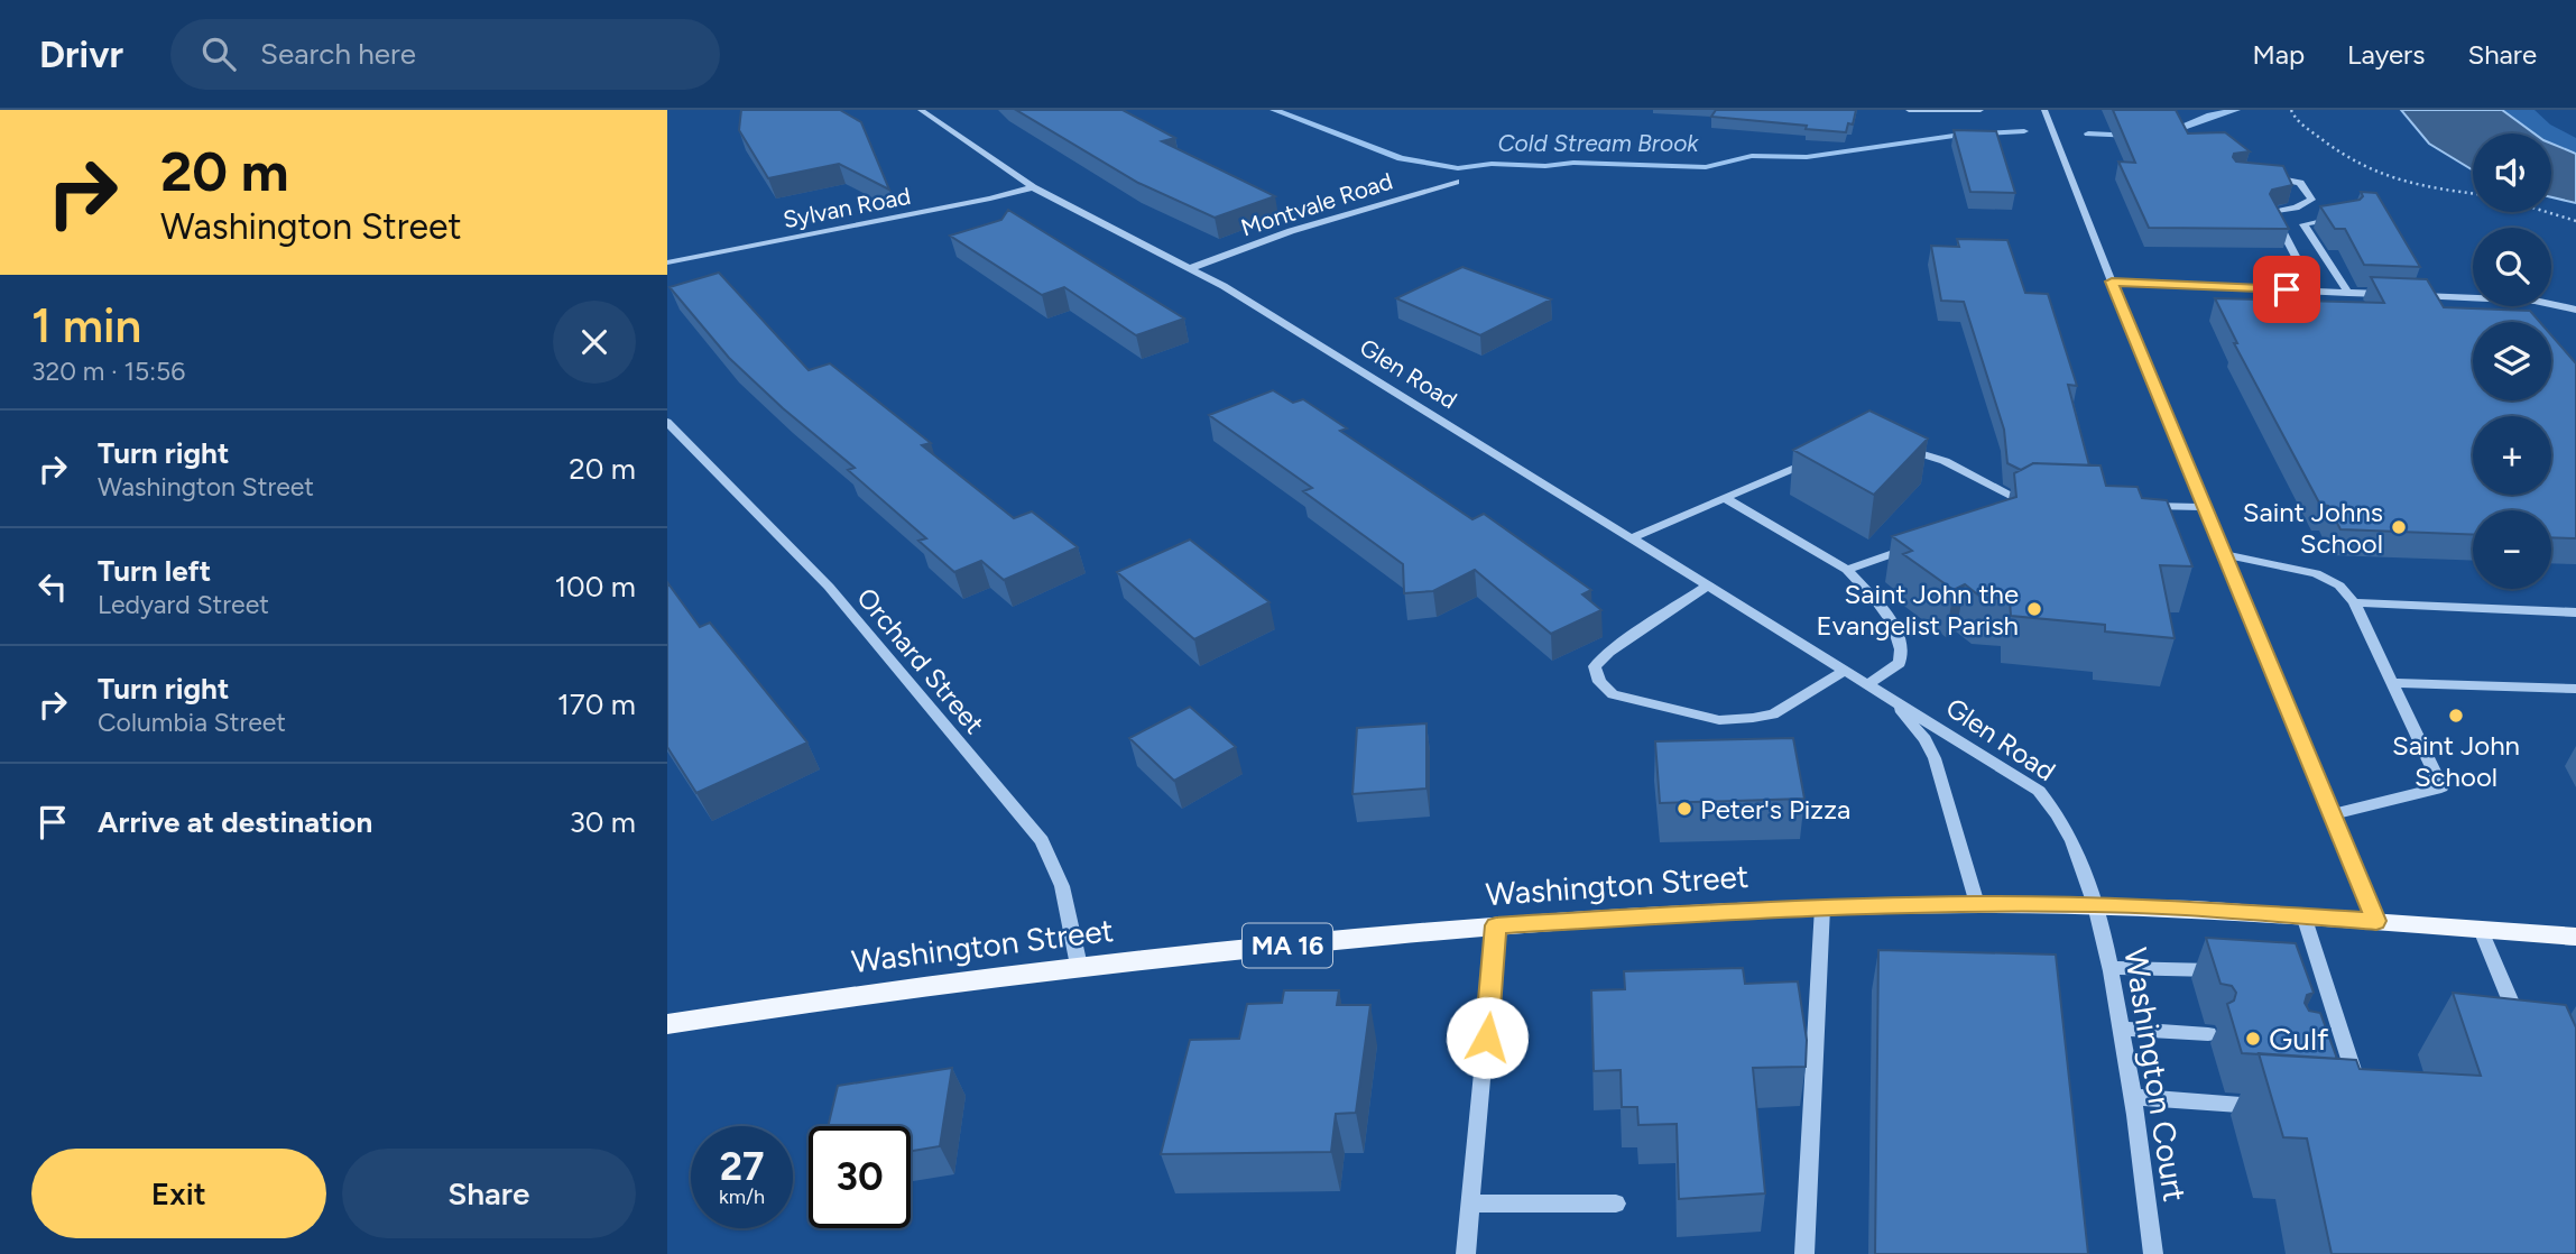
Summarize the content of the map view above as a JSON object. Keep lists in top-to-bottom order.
{
  "streets": {
    "main road": ["Washington Street", "MA 16"],
    "street": [
      "Montvale Road",
      "Sylvan Road",
      "Glen Road",
      "Orchard Street",
      "Washington Court"
    ]
  },
  "crossings": [
    ["Montvale Road", "Glen Road"],
    ["Sylvan Road", "Glen Road"],
    ["Glen Road", "Washington Street"],
    ["Glen Road", "Washington Court"],
    ["Orchard Street", "Washington Street"],
    ["Washington Street", "Washington Court"]
  ],
  "water": ["Cold Stream Brook"],
  "places": [
    "Saint Johns School",
    "Saint John the Evangelist Parish",
    "Saint John School",
    "Peter's Pizza",
    "Gulf"
  ],
  "page": {
    "header": "Drivr",
    "search": "Search here",
    "nav": ["Map", "Layers", "Share"],
    "turn": ["20 m", "Washington Street"],
    "map_buttons": ["+", "−"],
    "heading": ["1 min", "320 m · 15:56"],
    "list": [
      {
        "name": "Turn right",
        "note": "Washington Street",
        "value": "20 m"
      },
      {
        "name": "Turn left",
        "note": "Ledyard Street",
        "value": "100 m"
      },
      {
        "name": "Turn right",
        "note": "Columbia Street",
        "value": "170 m"
      },
      {
        "name": "Arrive at destination",
        "value": "30 m"
      }
    ],
    "speed": "27 km/h",
    "limit": "30",
    "buttons": ["Exit", "Share"]
  }
}
